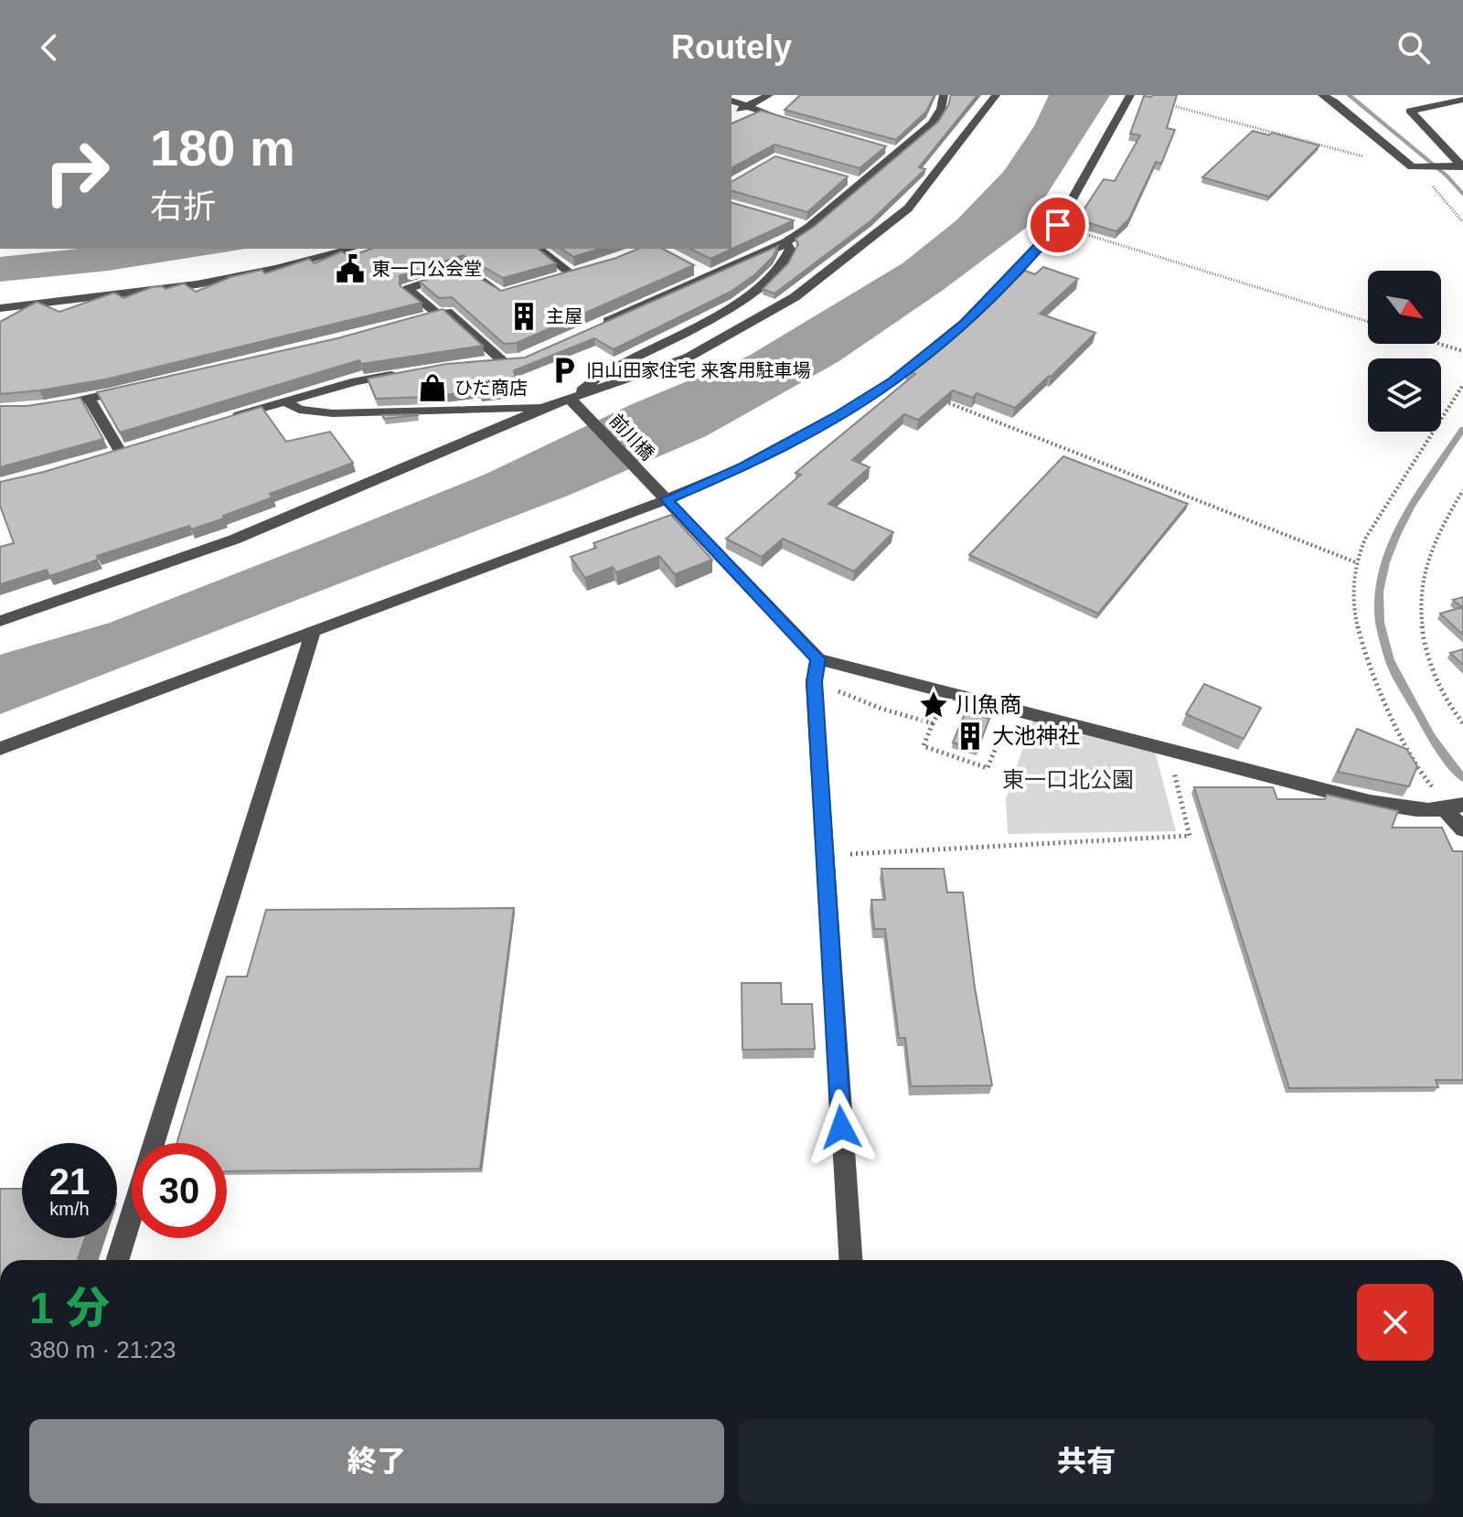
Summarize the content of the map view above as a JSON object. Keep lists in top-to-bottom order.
{
  "streets": {
    "street": ["前川橋"]
  },
  "parks": ["東一口北公園"],
  "places": {
    "public building": ["東一口公会堂"],
    "building": ["主屋", "大池神社"],
    "parking": ["旧山田家住宅 来客用駐車場"],
    "shop": ["ひだ商店"],
    "place": ["川魚商"]
  },
  "north": "bottom right",
  "page": {
    "header": "Routely",
    "turn": ["180 m", "右折"],
    "speed": "21 km/h",
    "limit": "30",
    "heading": ["1 分", "380 m · 21:23"],
    "buttons": ["終了", "共有"]
  }
}
